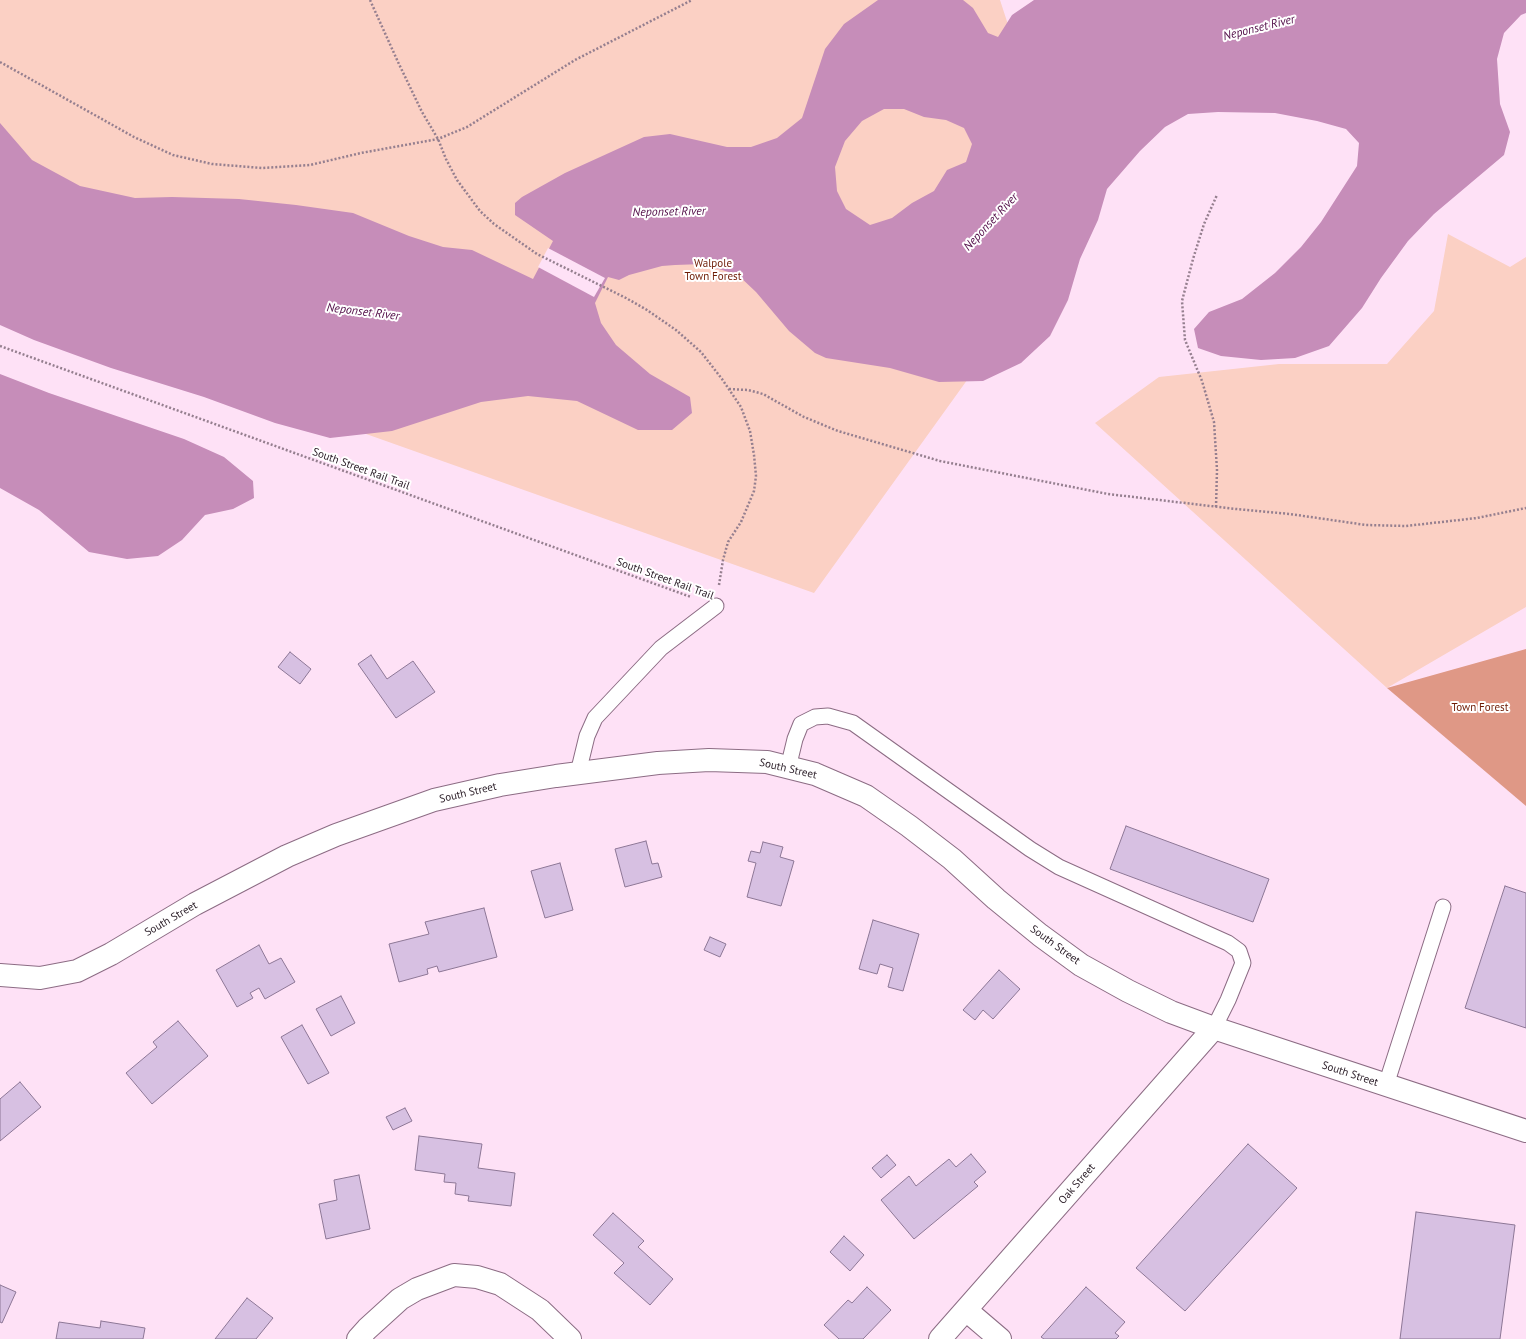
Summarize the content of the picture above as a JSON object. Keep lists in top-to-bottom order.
{
  "streets": {
    "street": ["South Street", "Oak Street"],
    "path": ["South Street Rail Trail"]
  },
  "crossings": [
    ["South Street", "Oak Street"]
  ],
  "water": ["Neponset River"],
  "parks": ["Walpole Town Forest", "Town Forest"]
}
